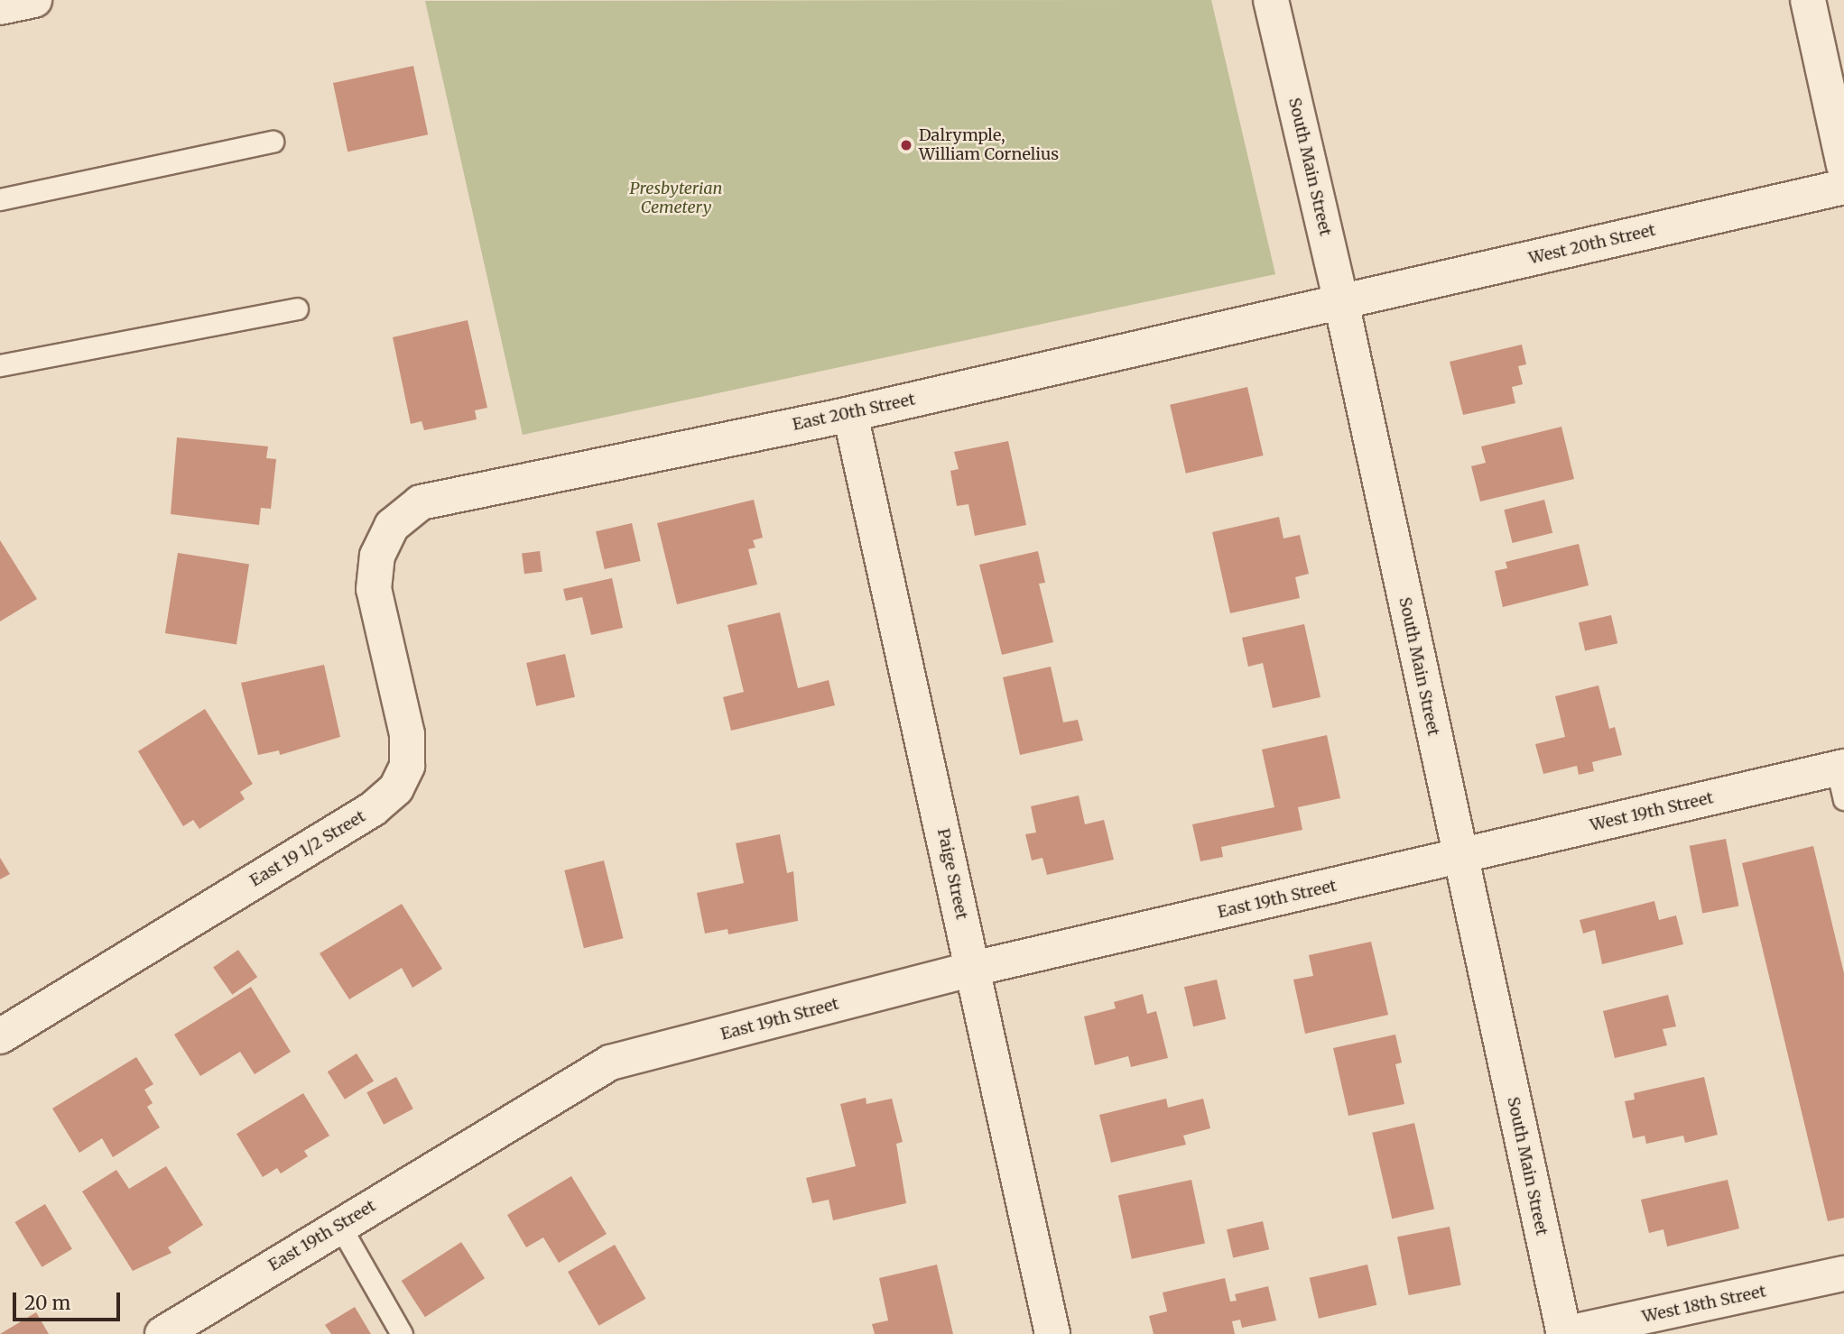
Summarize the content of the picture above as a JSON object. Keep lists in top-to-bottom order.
{
  "streets": {
    "street": [
      "South Main Street",
      "West 20th Street",
      "East 20th Street",
      "West 19th Street",
      "East 19 1/2 Street",
      "Paige Street",
      "East 19th Street",
      "West 18th Street"
    ]
  },
  "crossings": [
    ["South Main Street", "West 20th Street"],
    ["South Main Street", "East 20th Street"],
    ["South Main Street", "West 19th Street"],
    ["South Main Street", "East 19th Street"],
    ["South Main Street", "West 18th Street"],
    ["West 20th Street", "East 20th Street"],
    ["East 20th Street", "East 19 1/2 Street"],
    ["East 20th Street", "Paige Street"],
    ["West 19th Street", "East 19th Street"],
    ["Paige Street", "East 19th Street"]
  ],
  "parks": ["Presbyterian Cemetery"],
  "places": ["Dalrymple, William Cornelius"],
  "scale_bar": "20 m"
}
